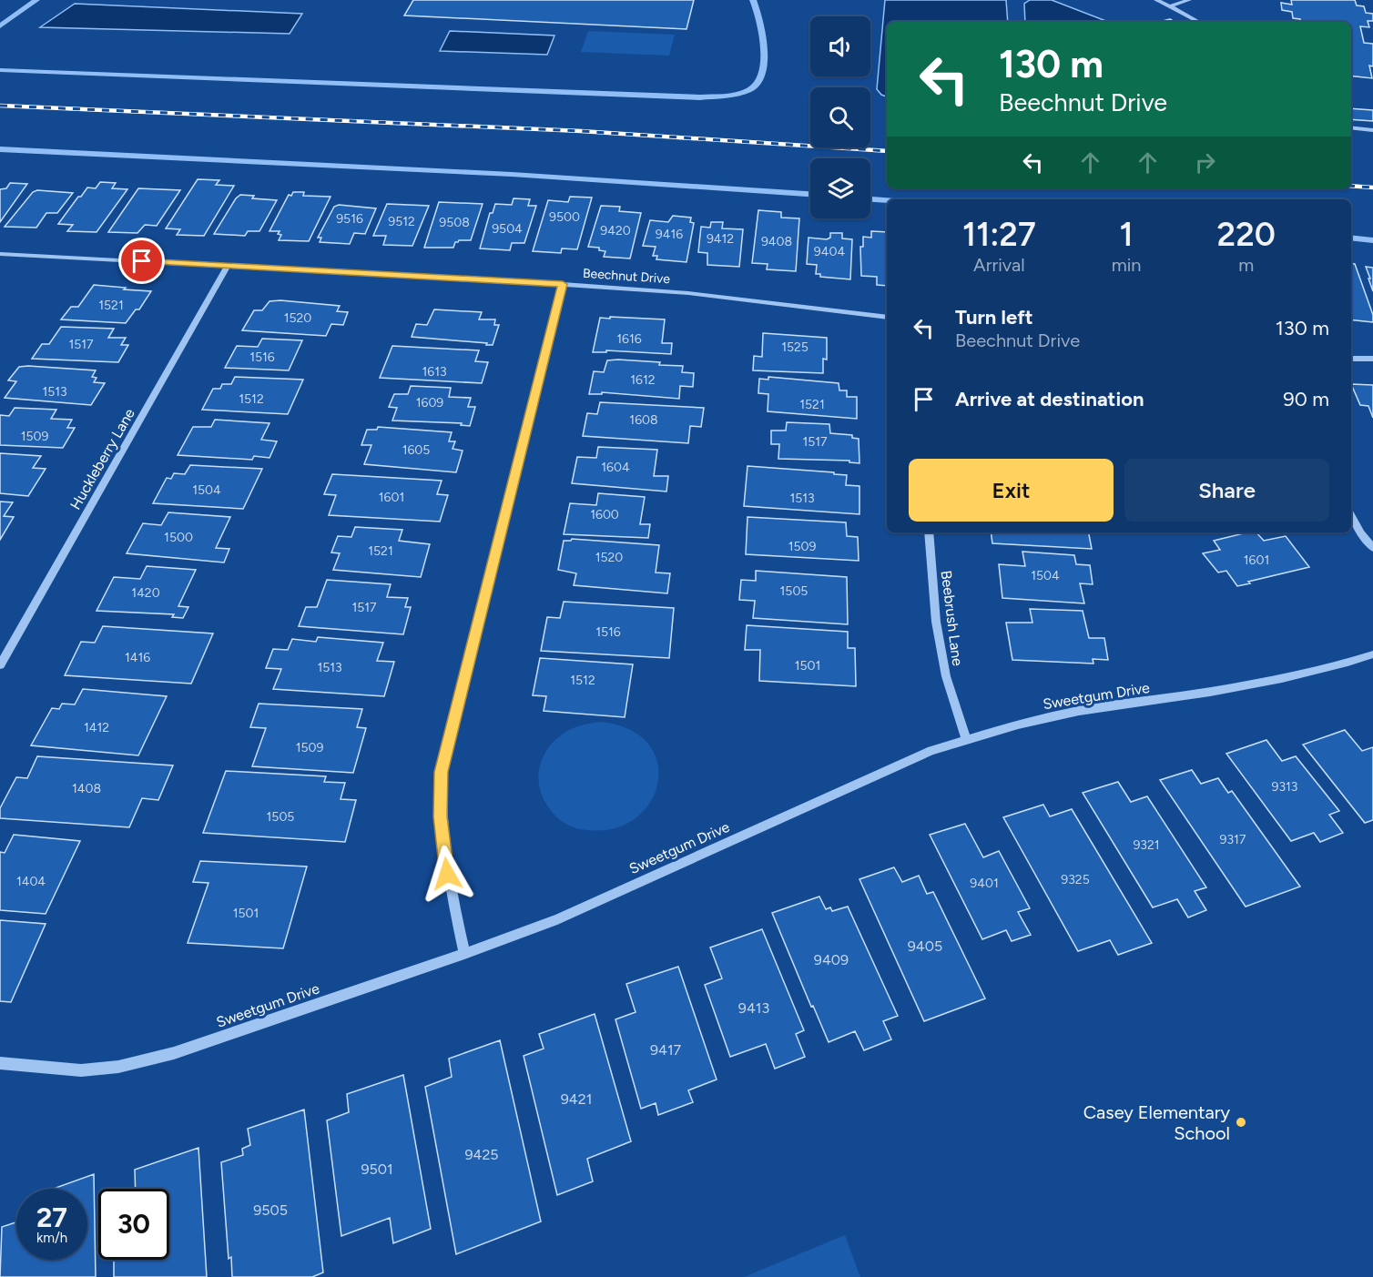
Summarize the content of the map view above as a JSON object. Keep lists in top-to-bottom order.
{
  "streets": {
    "street": [
      "Beechnut Drive",
      "Huckleberry Lane",
      "Beebrush Lane",
      "Sweetgum Drive"
    ]
  },
  "crossings": [
    ["Beechnut Drive", "Huckleberry Lane"],
    ["Beebrush Lane", "Sweetgum Drive"]
  ],
  "places": ["Casey Elementary School"],
  "house_numbers": [
    "9500",
    "9516",
    "9512",
    "9508",
    "9504",
    "9420",
    "9416",
    "9412",
    "9408",
    "9404",
    "1521",
    "1520",
    "1616",
    "1517",
    "1525",
    "1516",
    "1613",
    "1612",
    "1513",
    "1512",
    "1609",
    "1521",
    "1608",
    "1509",
    "1517",
    "1605",
    "1604",
    "1504",
    "1601",
    "1513",
    "1600",
    "1500",
    "1509",
    "1521",
    "1520",
    "1601",
    "1504",
    "1505",
    "1420",
    "1517",
    "1516",
    "1416",
    "1501",
    "1513",
    "1512",
    "1412",
    "1509",
    "9313",
    "1408",
    "1505",
    "9317",
    "9321",
    "9325",
    "1404",
    "9401",
    "1501",
    "9405",
    "9409",
    "9413",
    "9417",
    "9421",
    "9425",
    "9501",
    "9505"
  ],
  "page": {
    "turn": ["130 m", "Beechnut Drive"],
    "eta": [
      "11:27",
      "Arrival",
      "1",
      "min",
      "220",
      "m"
    ],
    "list": [
      {
        "name": "Turn left",
        "note": "Beechnut Drive",
        "value": "130 m"
      },
      {
        "name": "Arrive at destination",
        "value": "90 m"
      }
    ],
    "buttons": ["Exit", "Share"],
    "speed": "27 km/h",
    "limit": "30"
  }
}
